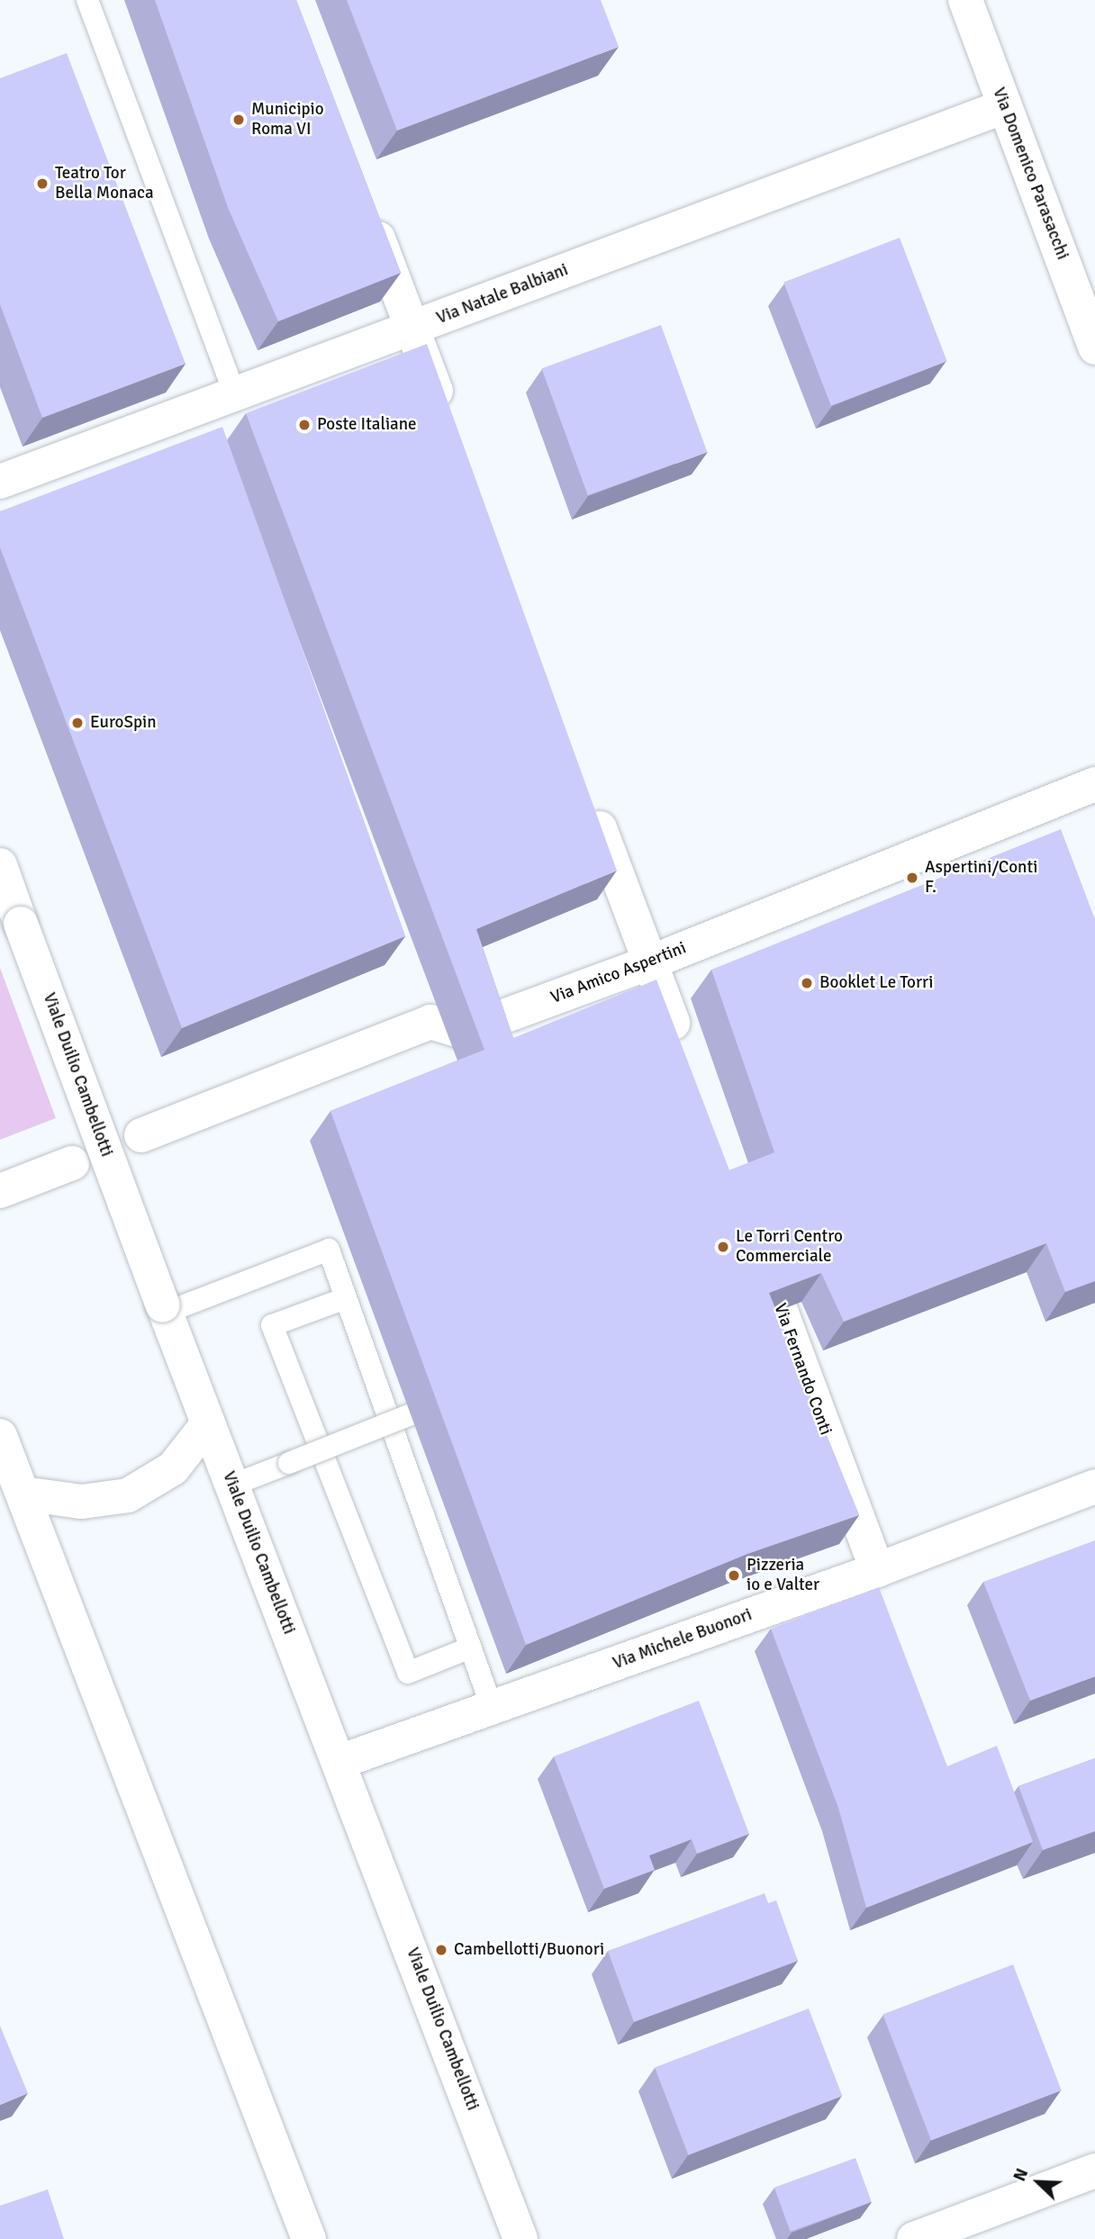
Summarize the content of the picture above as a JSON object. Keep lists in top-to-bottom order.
{
  "streets": {
    "street": [
      "Via Domenico Parasacchi",
      "Via Natale Balbiani",
      "Via Amico Aspertini",
      "Viale Duilio Cambellotti",
      "Via Fernando Conti",
      "Via Michele Buonori"
    ]
  },
  "crossings": [
    ["Via Domenico Parasacchi", "Via Natale Balbiani"],
    ["Viale Duilio Cambellotti", "Via Michele Buonori"],
    ["Via Fernando Conti", "Via Michele Buonori"]
  ],
  "places": [
    "Municipio Roma VI",
    "Teatro Tor Bella Monaca",
    "Poste Italiane",
    "EuroSpin",
    "Aspertini/Conti F.",
    "Booklet Le Torri",
    "Le Torri Centro Commerciale",
    "Pizzeria io e Valter",
    "Cambellotti/Buonori"
  ],
  "north": "top left"
}
